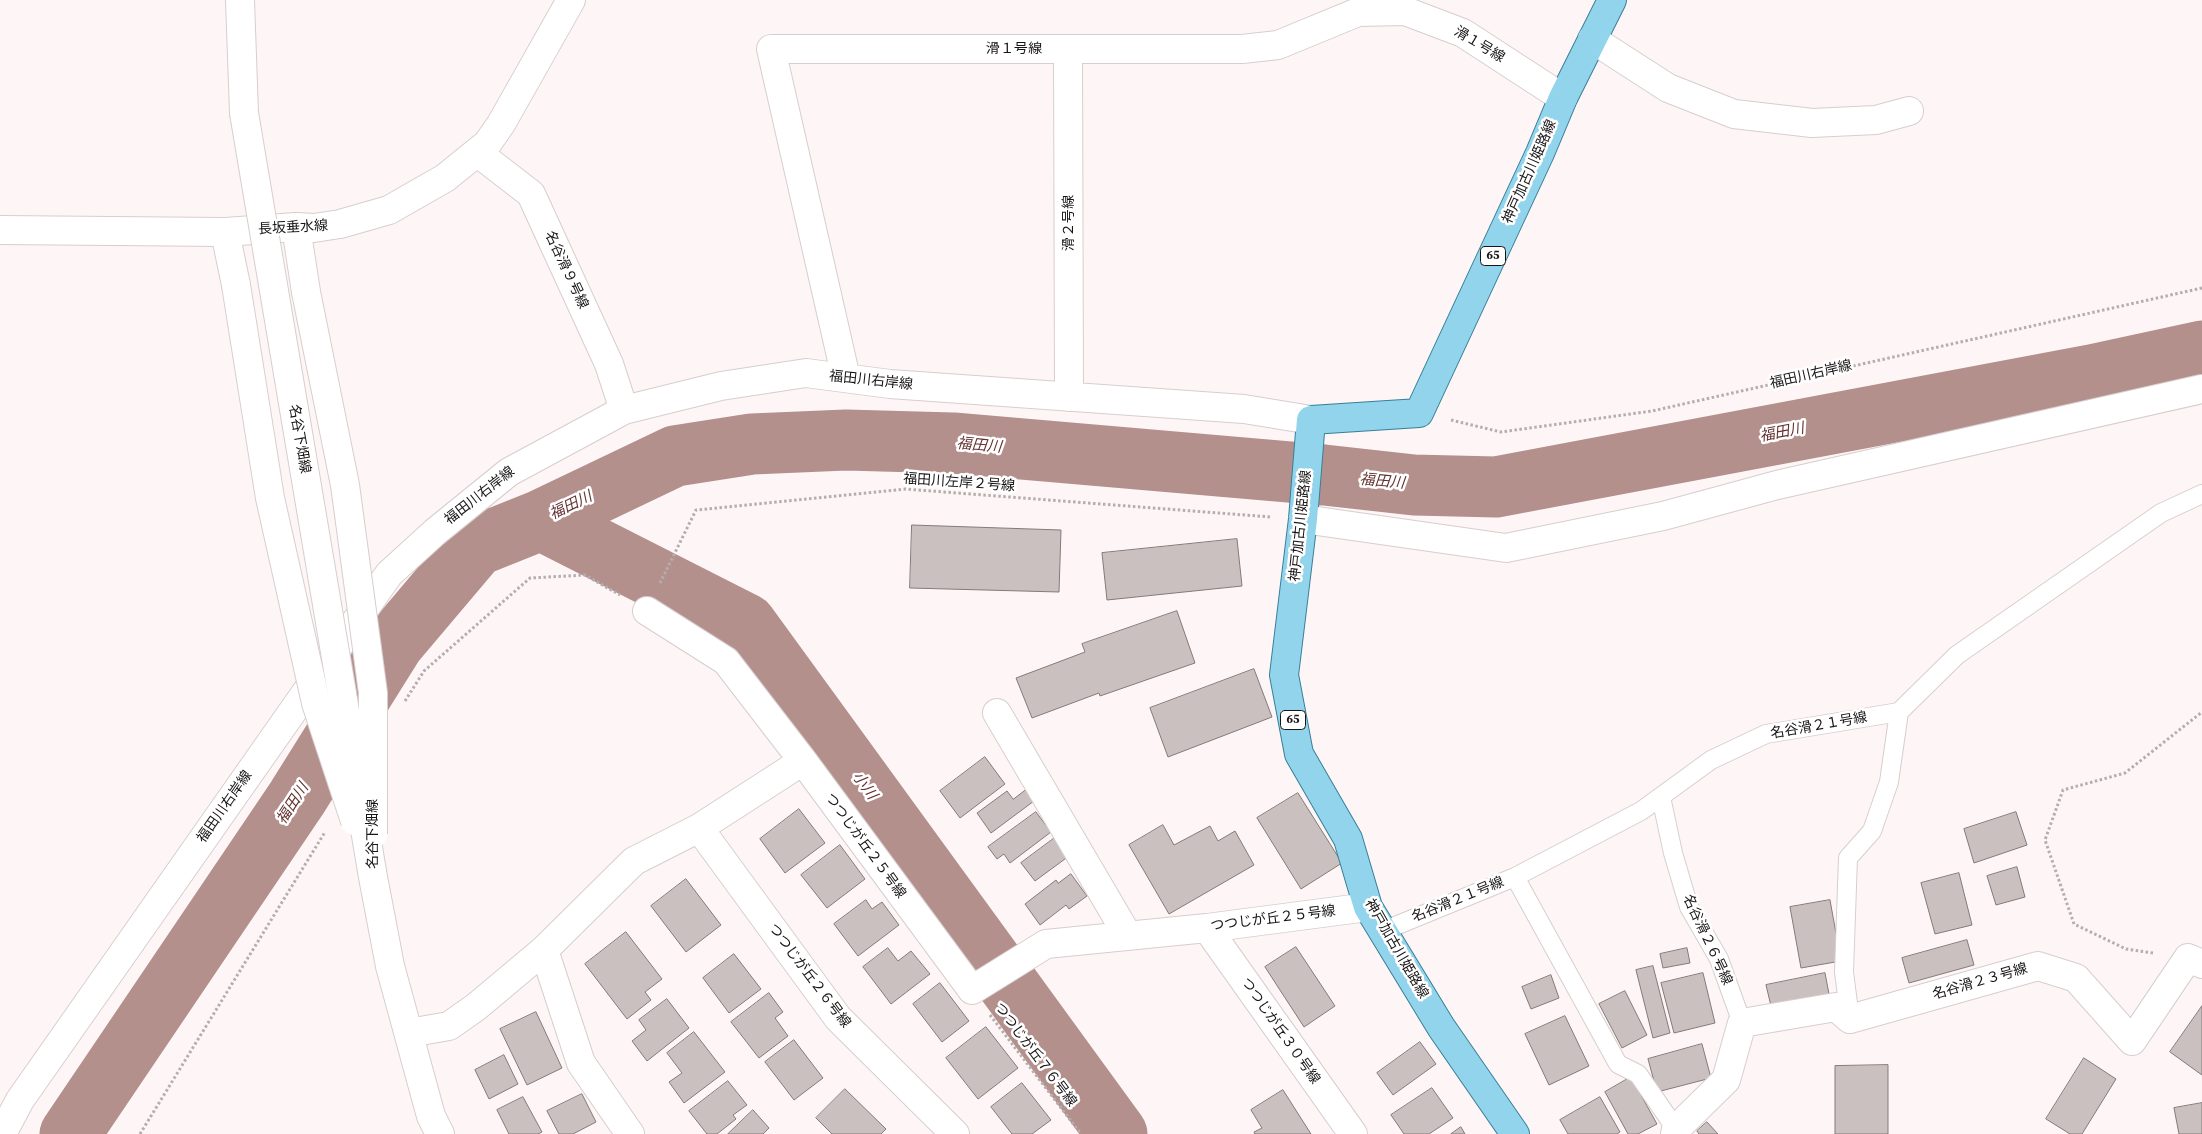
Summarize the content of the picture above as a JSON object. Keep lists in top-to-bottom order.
{
  "streets": {
    "main road": ["神戸加古川姫路線", "65"],
    "street": [
      "滑１号線",
      "滑２号線",
      "長坂垂水線",
      "名谷滑９号線",
      "福田川右岸線",
      "名谷下畑線",
      "つつじが丘２５号線",
      "つつじが丘２６号線",
      "名谷滑２３号線",
      "つつじが丘３０号線"
    ],
    "lane": ["名谷滑２１号線", "名谷滑２６号線"],
    "path": ["福田川左岸２号線", "つつじが丘７６号線"]
  },
  "crossings": [
    ["滑１号線", "神戸加古川姫路線"],
    ["滑１号線", "滑２号線"],
    ["滑１号線", "福田川右岸線"],
    ["神戸加古川姫路線", "福田川右岸線"],
    ["神戸加古川姫路線", "福田川左岸２号線"],
    ["神戸加古川姫路線", "名谷滑２１号線"],
    ["神戸加古川姫路線", "つつじが丘２５号線"],
    ["滑２号線", "福田川右岸線"],
    ["長坂垂水線", "名谷滑９号線"],
    ["長坂垂水線", "名谷下畑線"],
    ["名谷滑９号線", "福田川右岸線"],
    ["福田川左岸２号線", "つつじが丘２５号線"],
    ["名谷滑２１号線", "名谷滑２６号線"],
    ["つつじが丘２５号線", "つつじが丘３０号線"],
    ["つつじが丘２５号線", "つつじが丘７６号線"]
  ],
  "water": ["福田川", "小川"]
}
